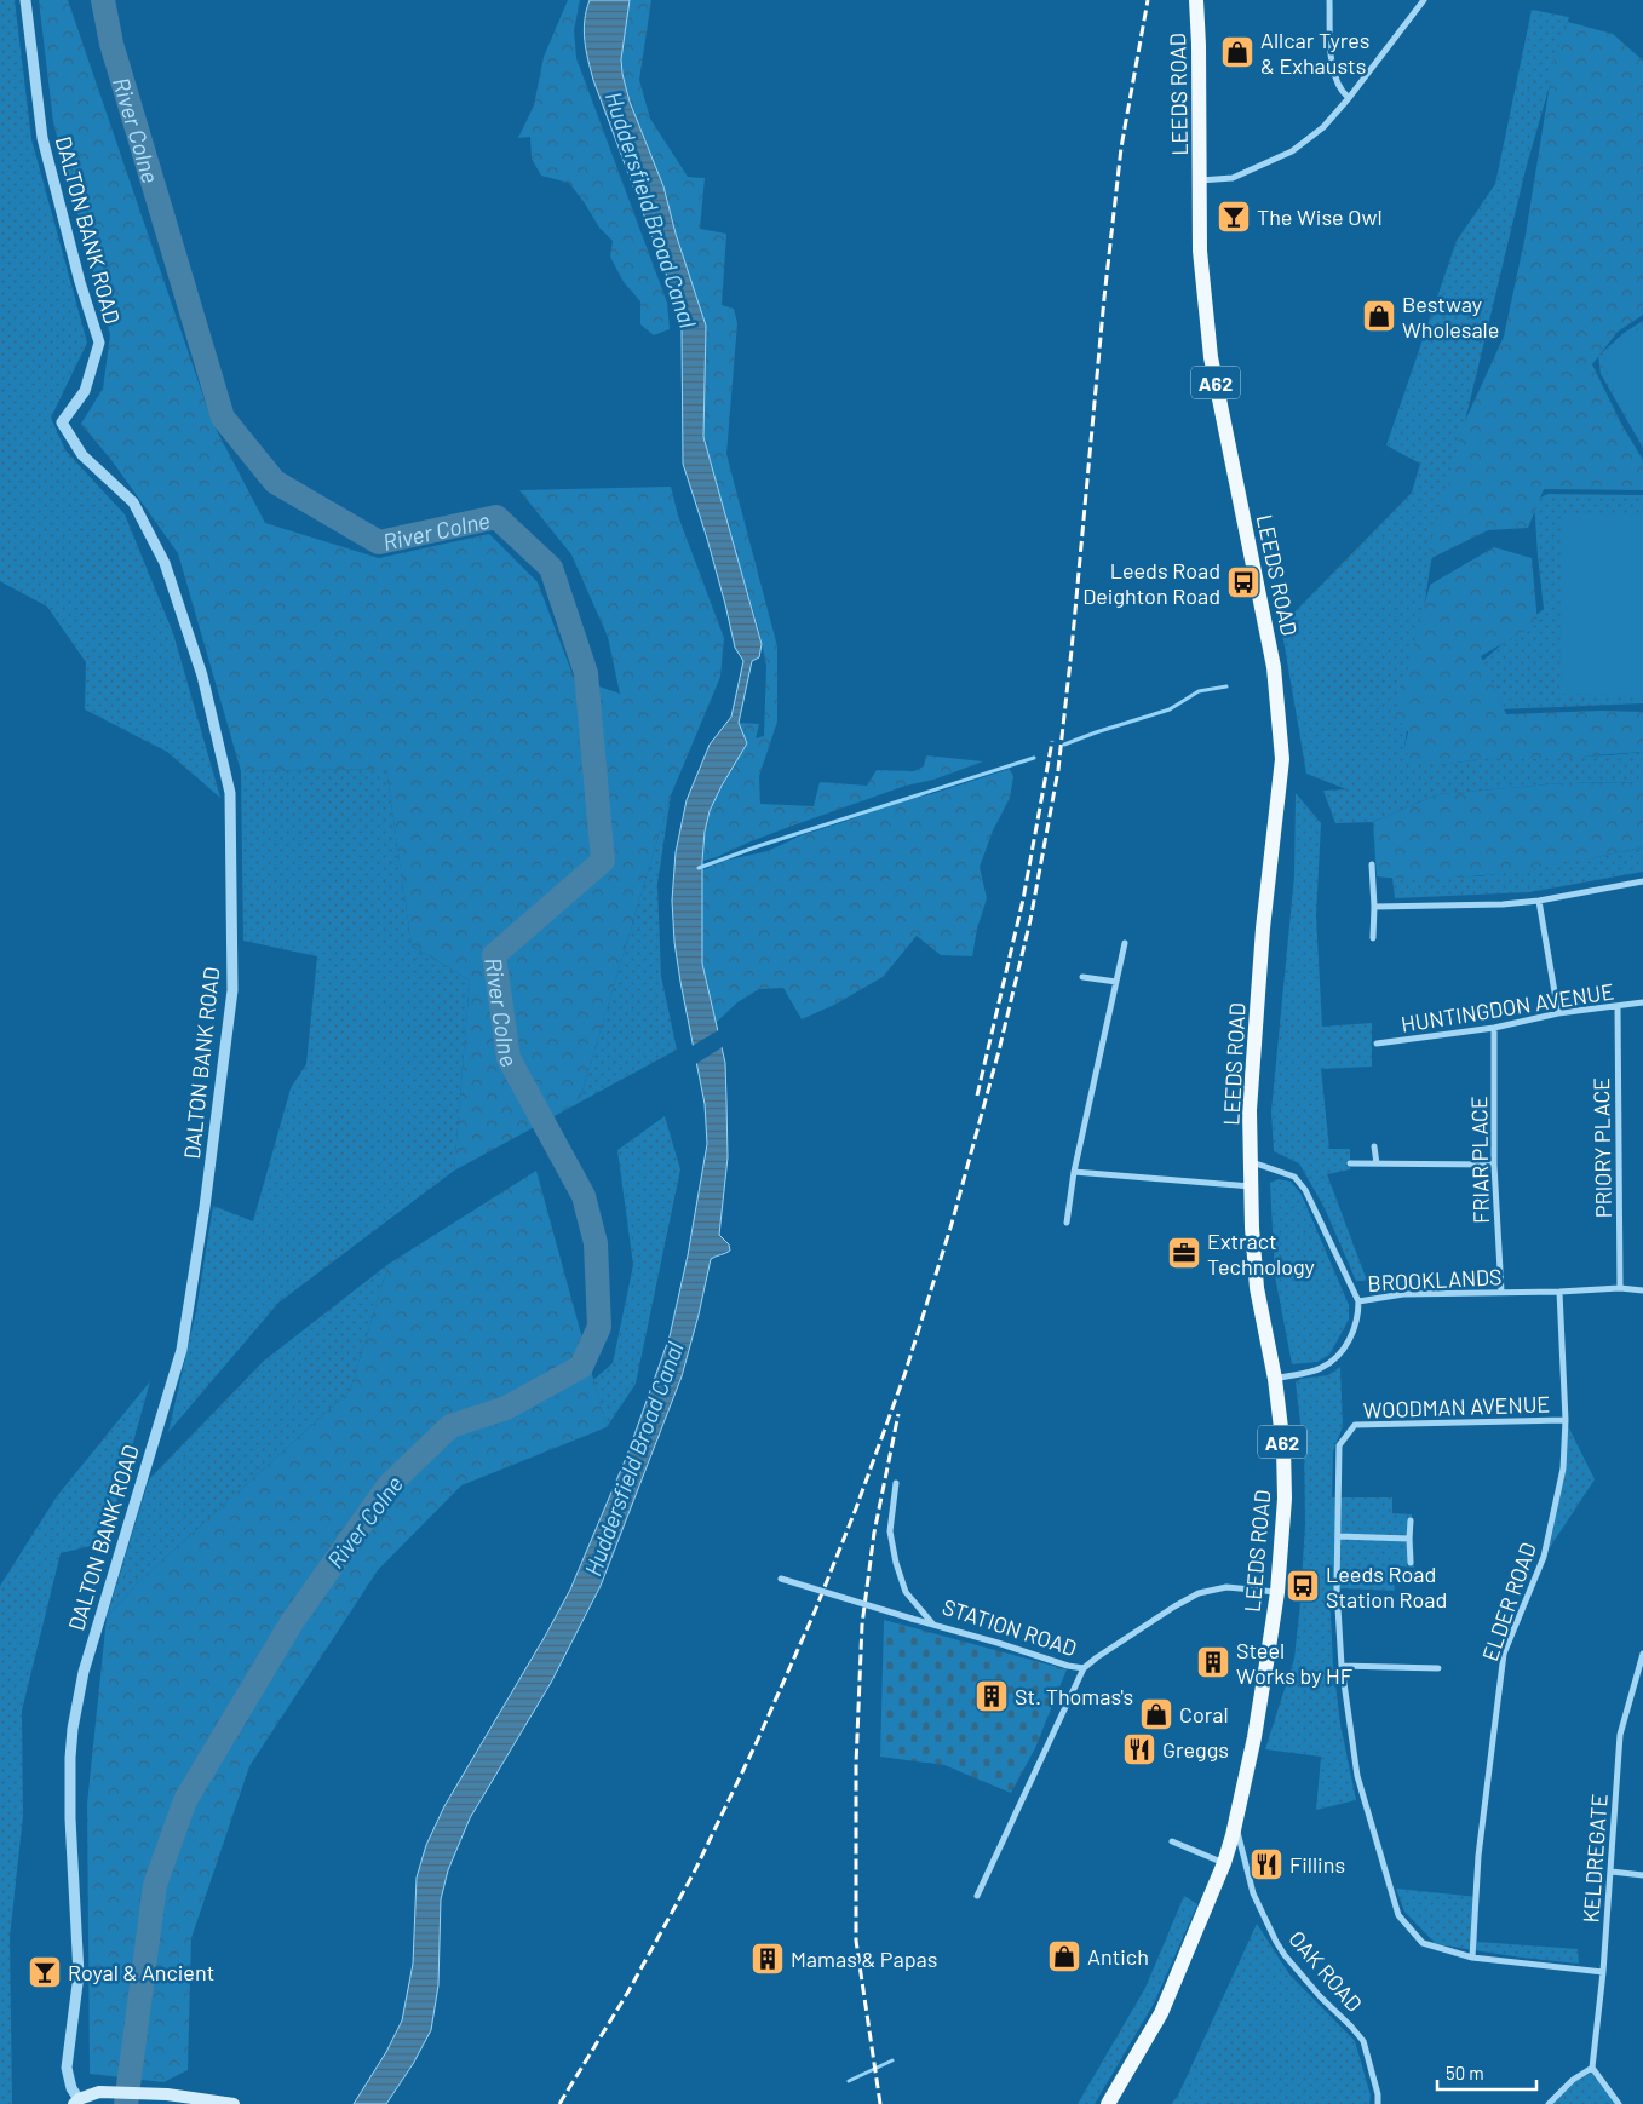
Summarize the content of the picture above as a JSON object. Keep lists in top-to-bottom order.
{
  "streets": {
    "main road": ["LEEDS ROAD", "A62"],
    "street": [
      "DALTON BANK ROAD",
      "HUNTINGDON AVENUE",
      "PRIORY PLACE",
      "FRIAR PLACE",
      "BROOKLANDS",
      "WOODMAN AVENUE",
      "ELDER ROAD",
      "STATION ROAD",
      "KELDREGATE",
      "OAK ROAD"
    ]
  },
  "crossings": [
    ["LEEDS ROAD", "BROOKLANDS"],
    ["LEEDS ROAD", "STATION ROAD"],
    ["LEEDS ROAD", "OAK ROAD"],
    ["HUNTINGDON AVENUE", "PRIORY PLACE"],
    ["HUNTINGDON AVENUE", "FRIAR PLACE"],
    ["PRIORY PLACE", "BROOKLANDS"],
    ["FRIAR PLACE", "BROOKLANDS"],
    ["BROOKLANDS", "ELDER ROAD"],
    ["WOODMAN AVENUE", "ELDER ROAD"],
    ["WOODMAN AVENUE", "KELDREGATE"]
  ],
  "water": ["River Colne", "Huddersfield Broad Canal"],
  "places": {
    "shop": [
      "Allcar Tyres & Exhausts",
      "Bestway Wholesale",
      "Coral",
      "Antich"
    ],
    "bar": ["The Wise Owl", "Royal & Ancient"],
    "bus stop": ["Leeds Road Deighton Road", "Leeds Road Station Road"],
    "office": ["Extract Technology"],
    "building": ["Steel Works by HF", "St. Thomas's", "Mamas & Papas"],
    "restaurant": ["Greggs", "Fillins"]
  },
  "scale_bar": "50 m"
}
